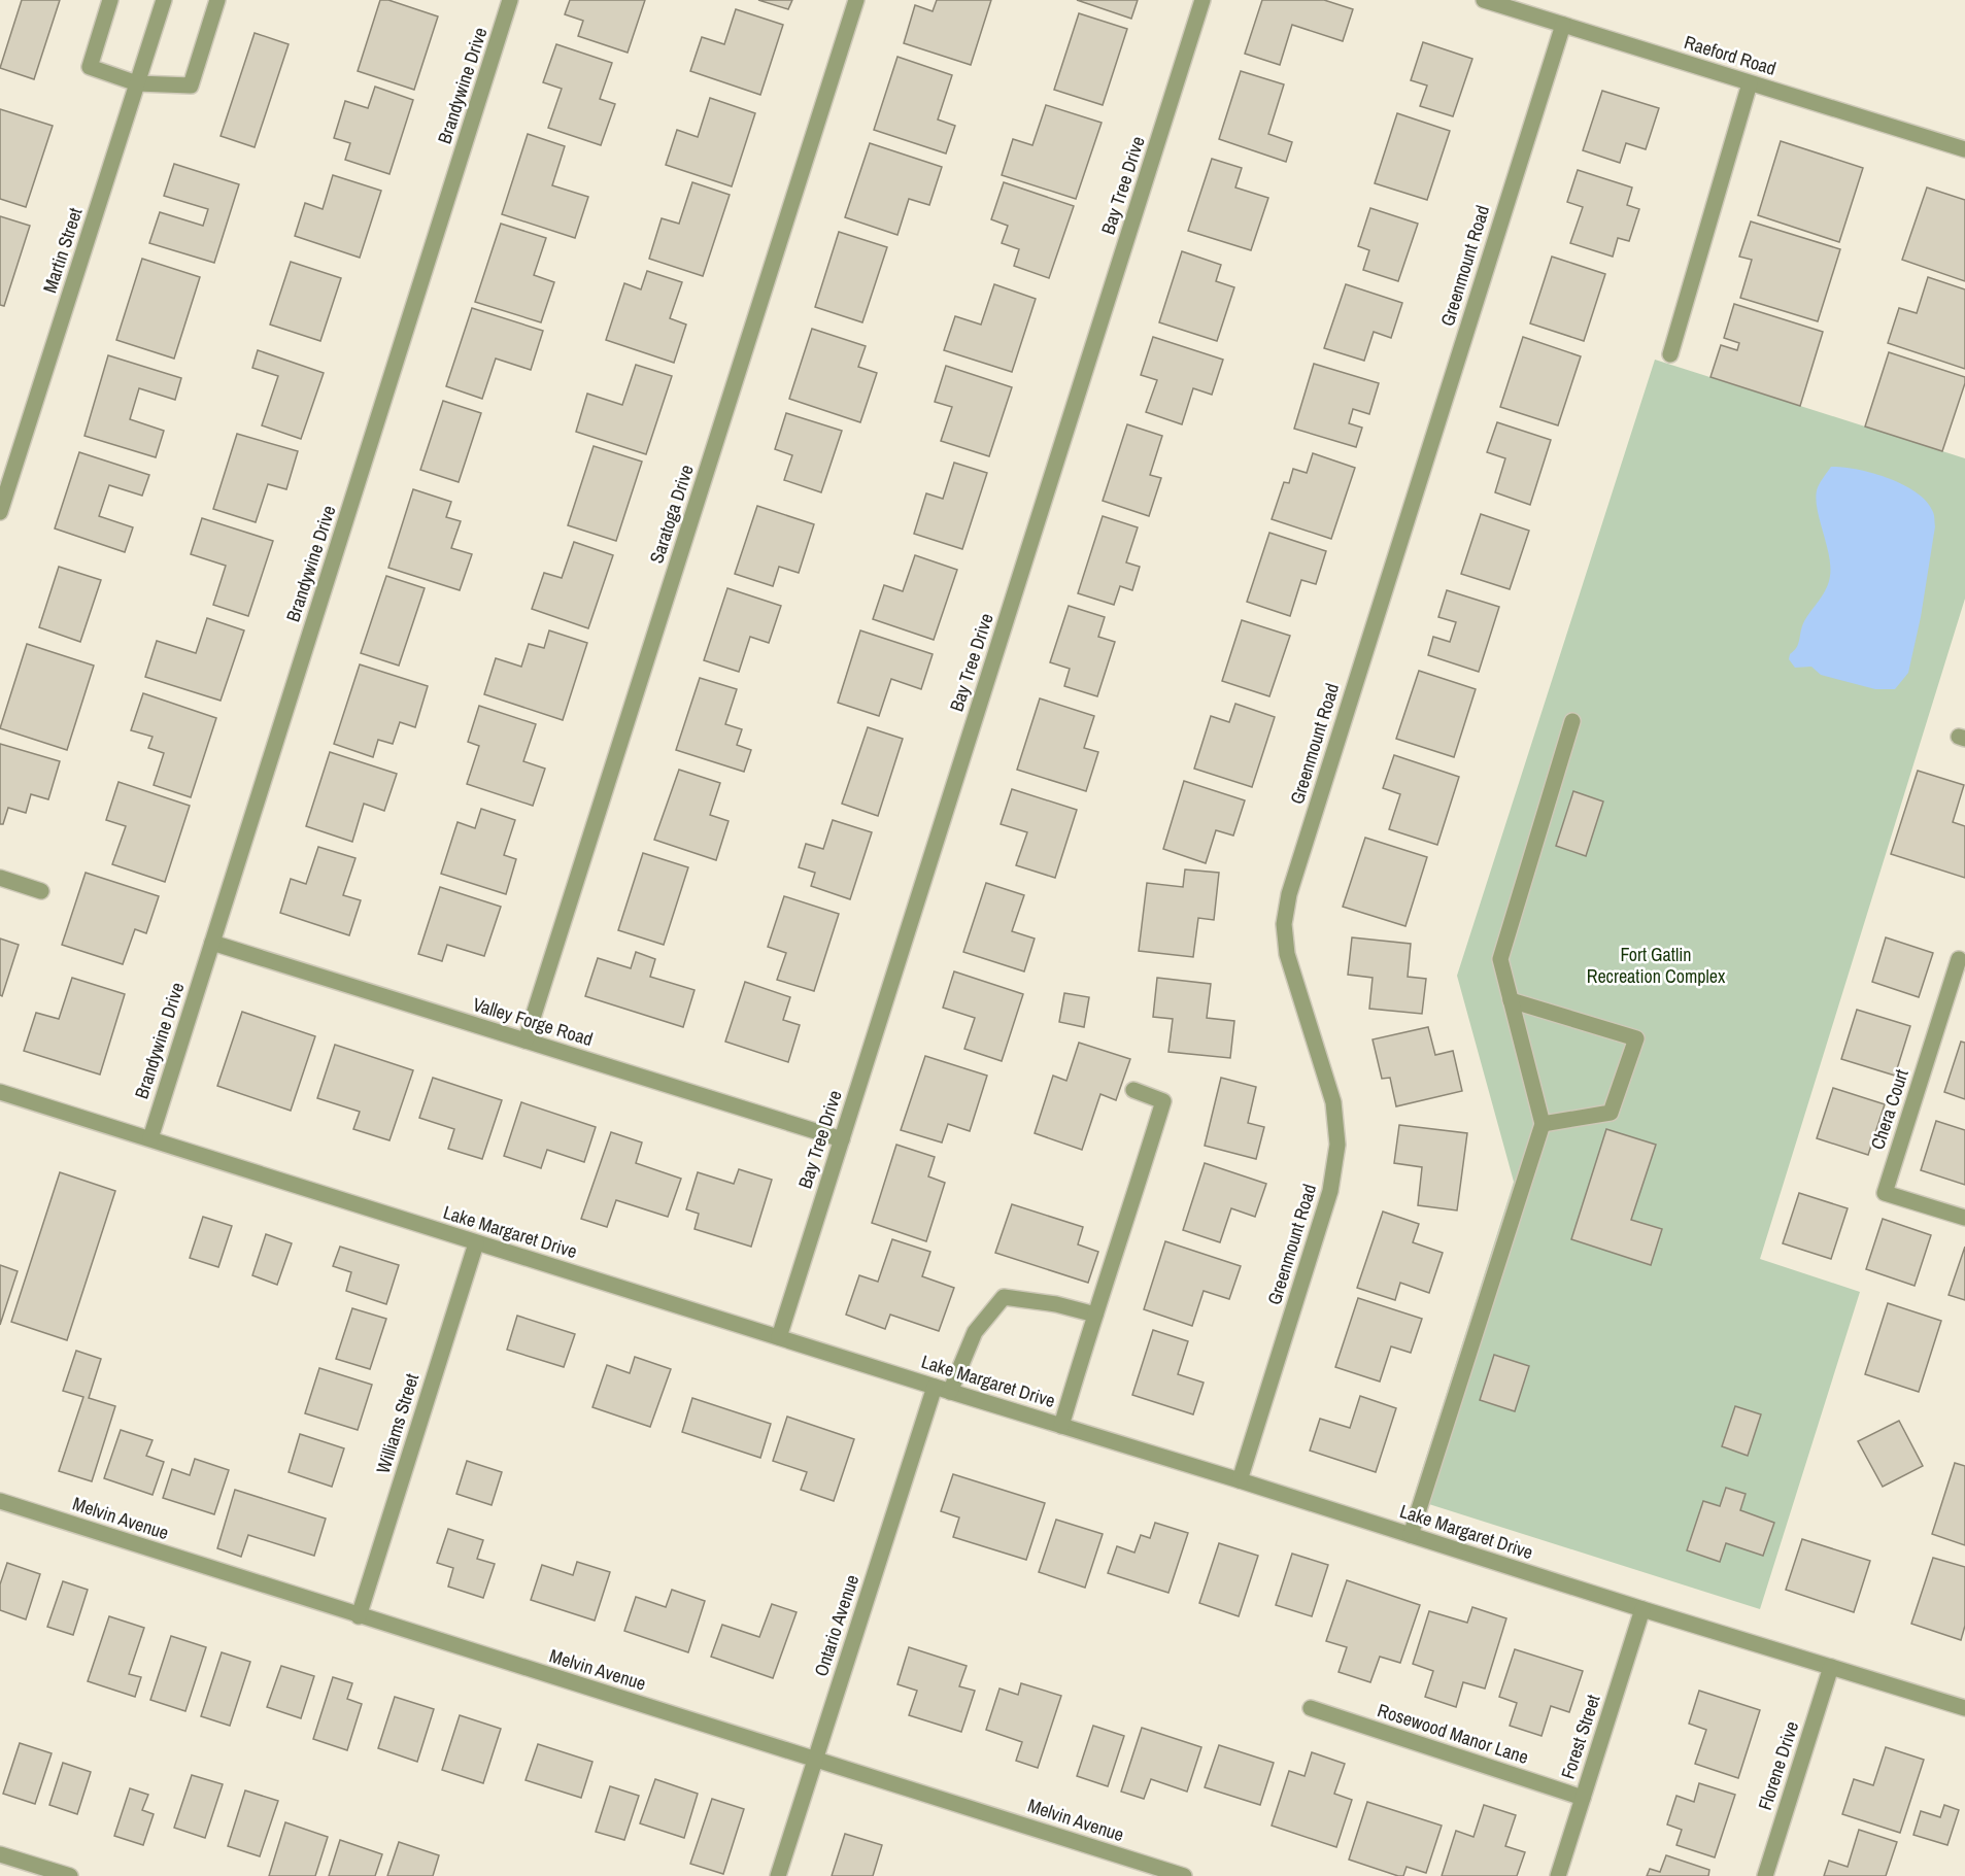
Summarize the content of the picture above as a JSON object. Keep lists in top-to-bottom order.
{
  "streets": {
    "street": [
      "Raeford Road",
      "Brandywine Drive",
      "Bay Tree Drive",
      "Martin Street",
      "Greenmount Road",
      "Saratoga Drive",
      "Valley Forge Road",
      "Chera Court",
      "Lake Margaret Drive",
      "Williams Street",
      "Melvin Avenue",
      "Ontario Avenue",
      "Rosewood Manor Lane",
      "Forest Street",
      "Florene Drive"
    ]
  },
  "crossings": [
    ["Raeford Road", "Greenmount Road"],
    ["Brandywine Drive", "Valley Forge Road"],
    ["Brandywine Drive", "Lake Margaret Drive"],
    ["Bay Tree Drive", "Valley Forge Road"],
    ["Bay Tree Drive", "Lake Margaret Drive"],
    ["Greenmount Road", "Lake Margaret Drive"],
    ["Saratoga Drive", "Valley Forge Road"],
    ["Lake Margaret Drive", "Williams Street"],
    ["Lake Margaret Drive", "Ontario Avenue"],
    ["Lake Margaret Drive", "Forest Street"],
    ["Lake Margaret Drive", "Florene Drive"],
    ["Williams Street", "Melvin Avenue"],
    ["Melvin Avenue", "Ontario Avenue"],
    ["Rosewood Manor Lane", "Forest Street"]
  ],
  "parks": ["Fort Gatlin Recreation Complex"]
}
